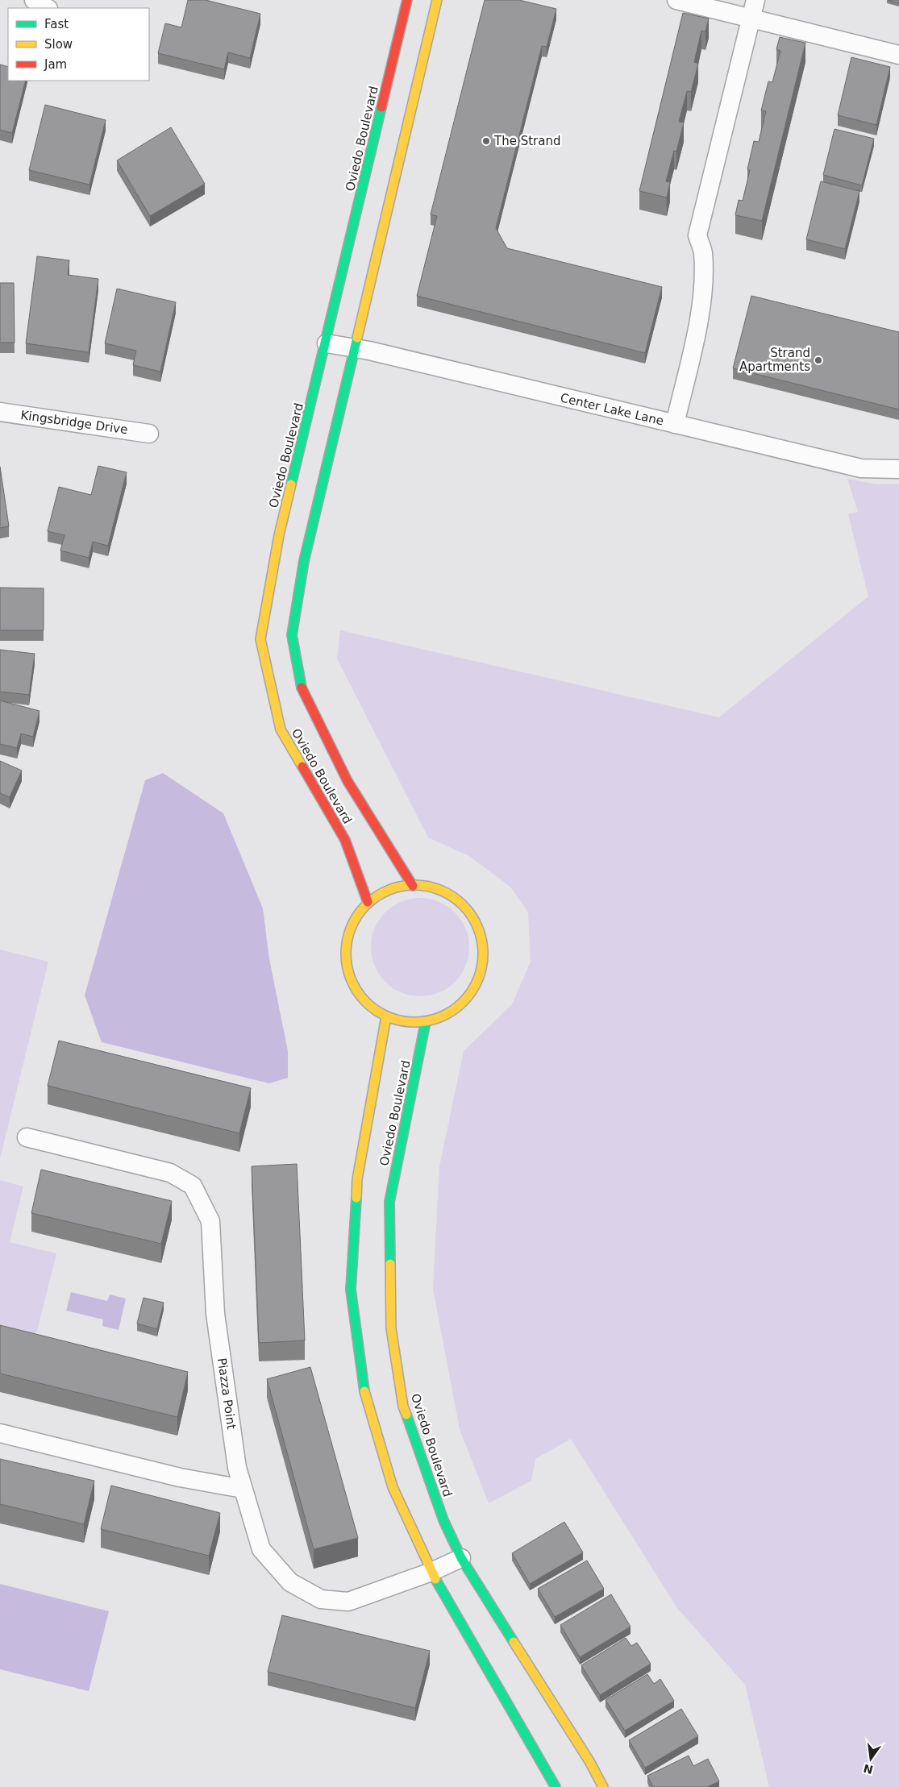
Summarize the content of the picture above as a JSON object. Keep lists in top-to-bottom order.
{
  "streets": {
    "street": [
      "Oviedo Boulevard",
      "Center Lake Lane",
      "Kingsbridge Drive",
      "Piazza Point"
    ]
  },
  "crossings": [
    ["Oviedo Boulevard", "Center Lake Lane"],
    ["Oviedo Boulevard", "Piazza Point"]
  ],
  "places": ["The Strand", "Strand Apartments"],
  "legend": ["Fast", "Slow", "Jam"],
  "north": "bottom"
}
